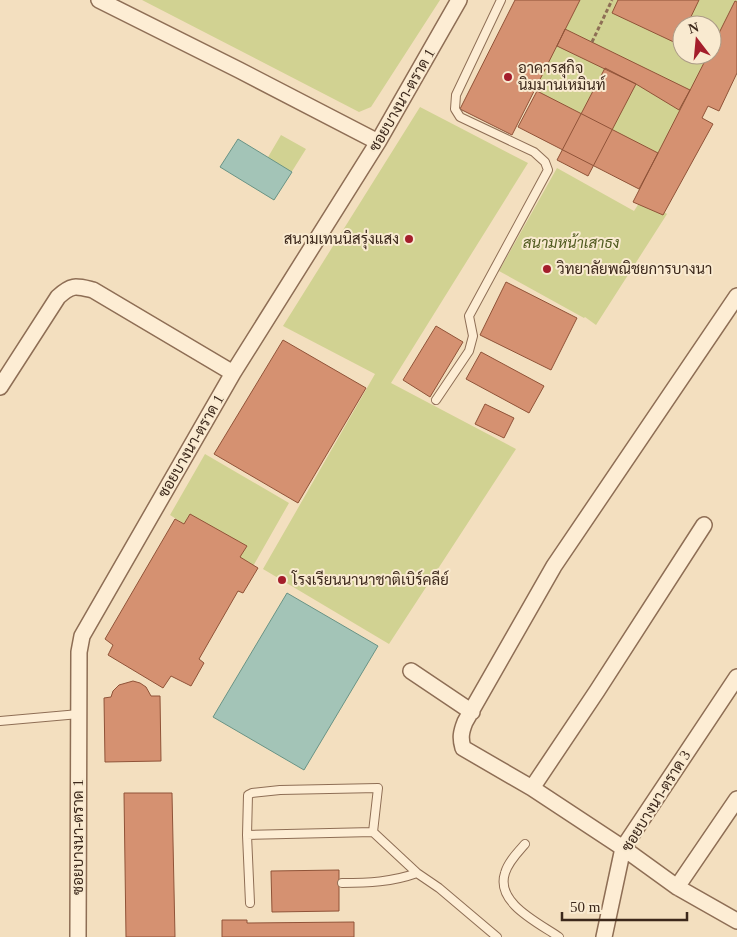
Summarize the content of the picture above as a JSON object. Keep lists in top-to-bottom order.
{
  "streets": {
    "street": ["ซอยบางนา-ตราด 1", "ซอยบางนา-ตราด 3"]
  },
  "parks": ["สนามหน้าเสาธง"],
  "places": [
    "อาคารสุกิจ นิมมานเหมินท์",
    "สนามเทนนิสรุ่งแสง",
    "วิทยาลัยพณิชยการบางนา",
    "โรงเรียนนานาชาติเบิร์คลีย์"
  ],
  "scale_bar": "50 m",
  "north": "top"
}
